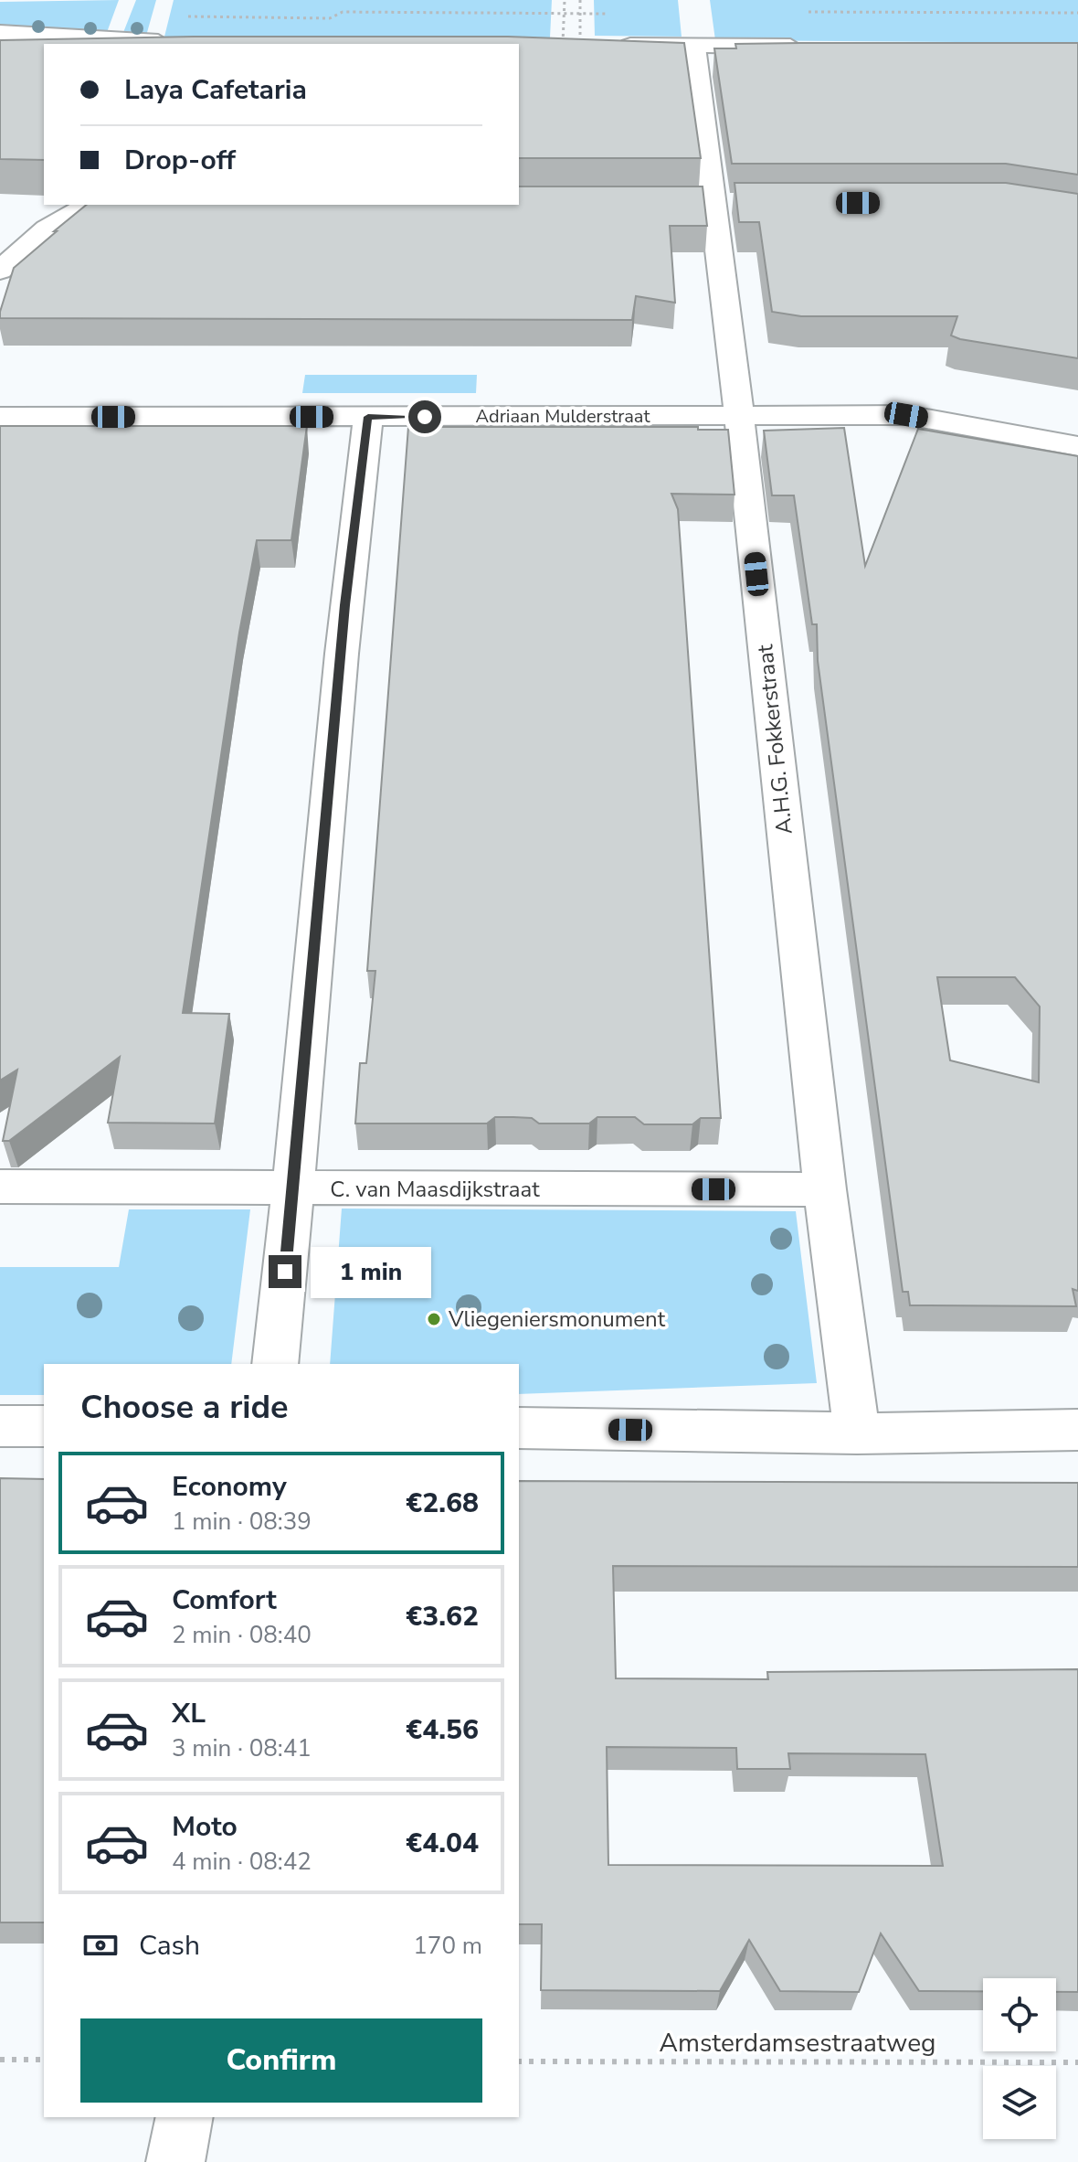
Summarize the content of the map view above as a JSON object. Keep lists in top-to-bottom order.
{
  "streets": {
    "street": ["Adriaan Mulderstraat", "A.H.G. Fokkerstraat", "C. van Maasdijkstraat"],
    "path": ["Amsterdamsestraatweg"]
  },
  "crossings": [
    ["Adriaan Mulderstraat", "A.H.G. Fokkerstraat"],
    ["A.H.G. Fokkerstraat", "C. van Maasdijkstraat"]
  ],
  "places": ["Vliegeniersmonument"],
  "page": {
    "banner": ["Laya Cafetaria", "Drop-off"],
    "bubble": "1 min",
    "heading": "Choose a ride",
    "list": [
      {
        "name": "Economy",
        "note": "1 min · 08:39",
        "value": "€2.68"
      },
      {
        "name": "Comfort",
        "note": "2 min · 08:40",
        "value": "€3.62"
      },
      {
        "name": "XL",
        "note": "3 min · 08:41",
        "value": "€4.56"
      },
      {
        "name": "Moto",
        "note": "4 min · 08:42",
        "value": "€4.04"
      }
    ],
    "pay": ["Cash", "170 m"],
    "buttons": "Confirm"
  }
}
